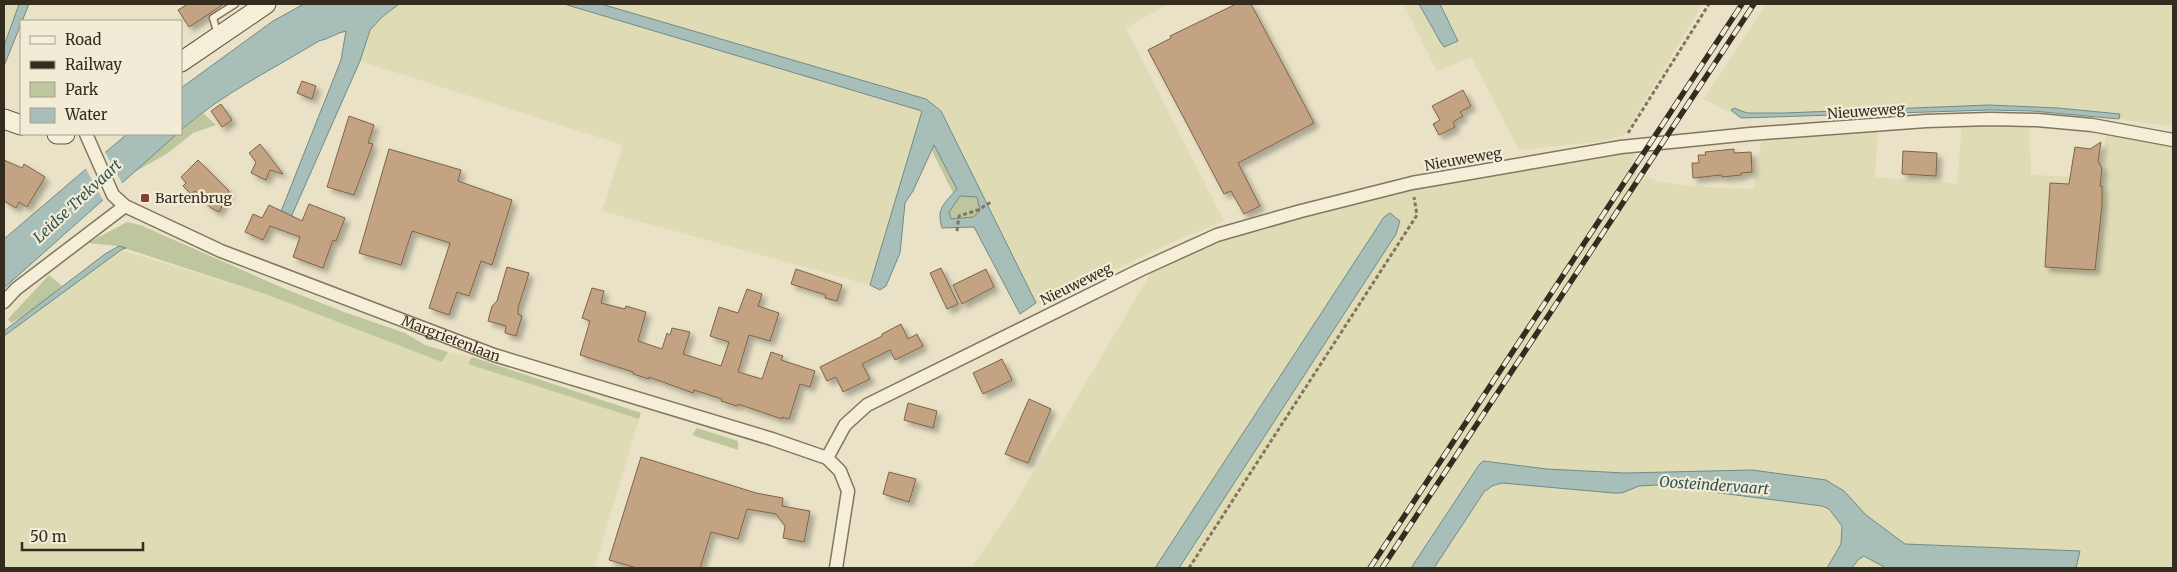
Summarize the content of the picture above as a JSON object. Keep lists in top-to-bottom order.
{
  "streets": {
    "street": ["Nieuweweg", "Margrietenlaan"]
  },
  "crossings": [
    ["Nieuweweg", "Margrietenlaan"]
  ],
  "water": ["Leidse Trekvaart", "Oosteindervaart"],
  "places": {
    "transit": ["Bartenbrug"]
  },
  "legend": [
    "Road",
    "Railway",
    "Park",
    "Water"
  ],
  "scale_bar": "50 m"
}
